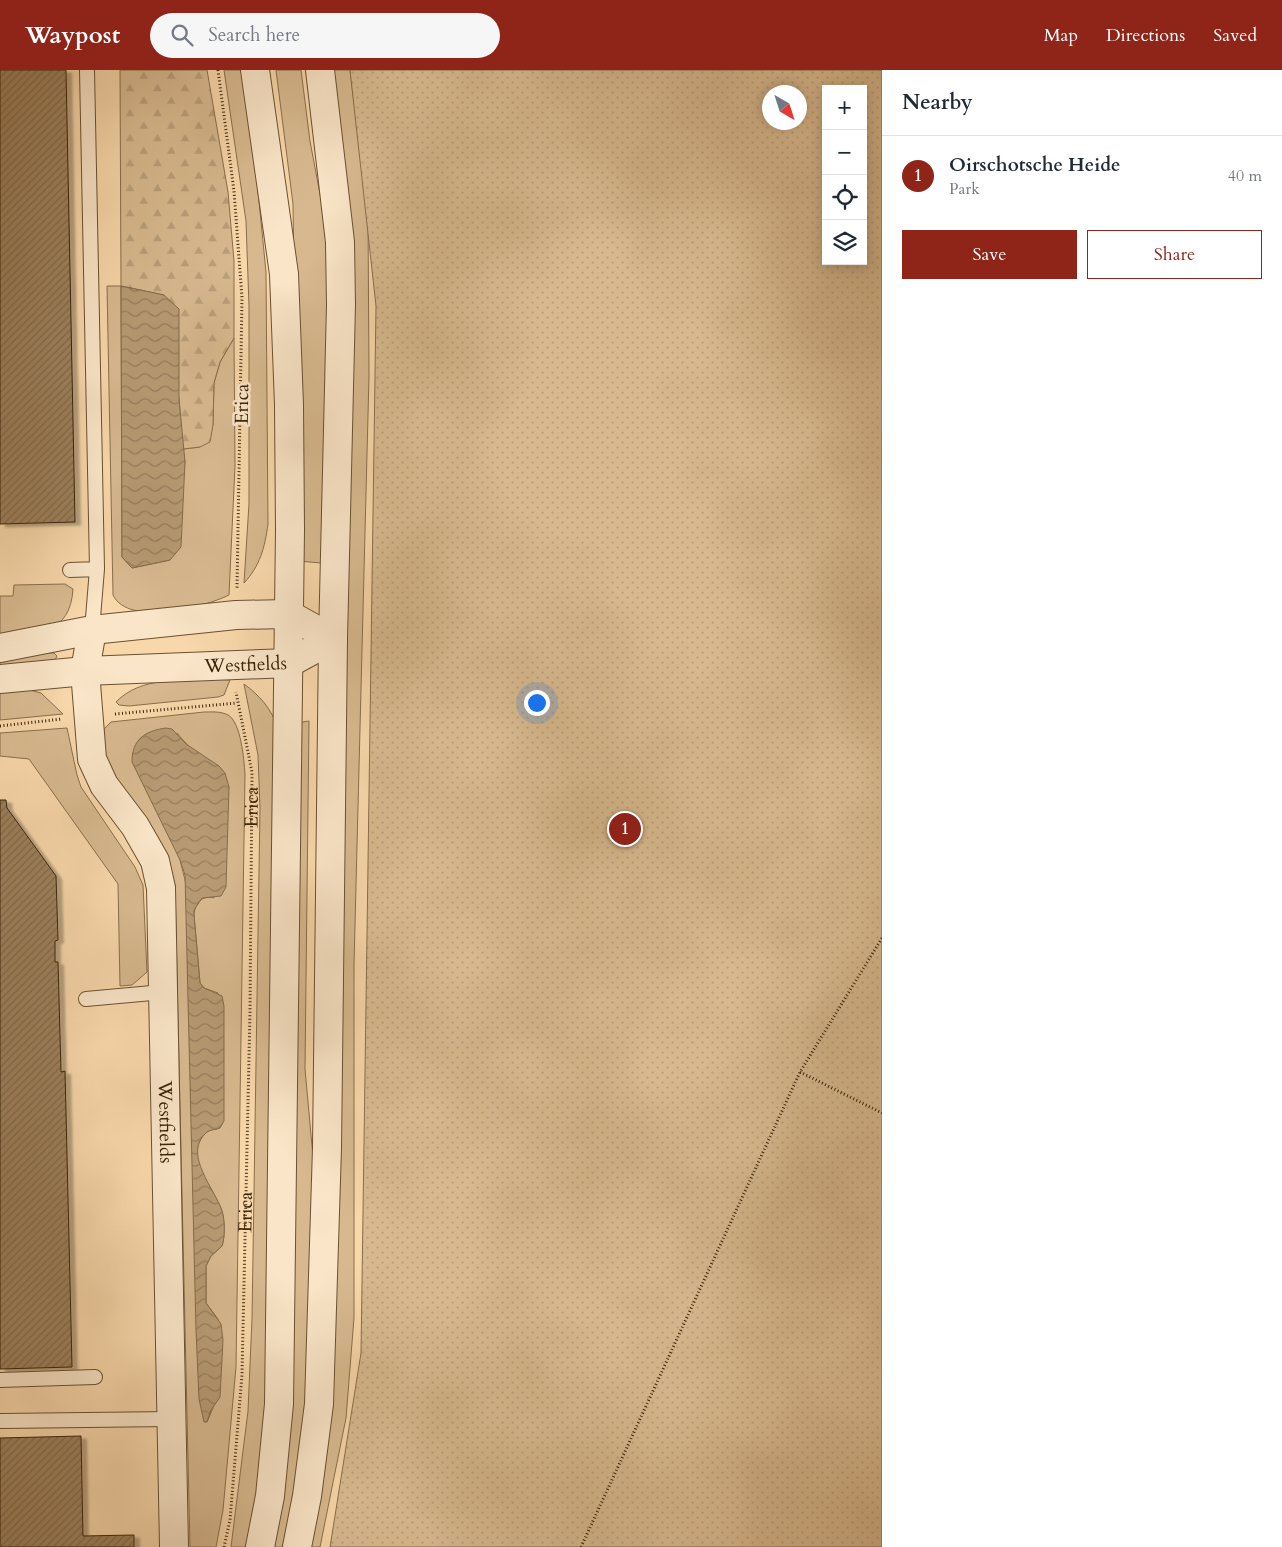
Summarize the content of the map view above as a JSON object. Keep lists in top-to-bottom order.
{
  "streets": {
    "street": ["Erica", "Westfields"]
  },
  "crossings": [
    ["Erica", "Westfields"]
  ],
  "north": "bottom right",
  "page": {
    "header": "Waypost",
    "search": "Search here",
    "nav": ["Map", "Directions", "Saved"],
    "heading": "Nearby",
    "map_buttons": ["+", "−"],
    "list": [
      {
        "mark": "1",
        "name": "Oirschotsche Heide",
        "note": "Park",
        "value": "40 m"
      }
    ],
    "buttons": ["Save", "Share"],
    "pins": "1"
  }
}
